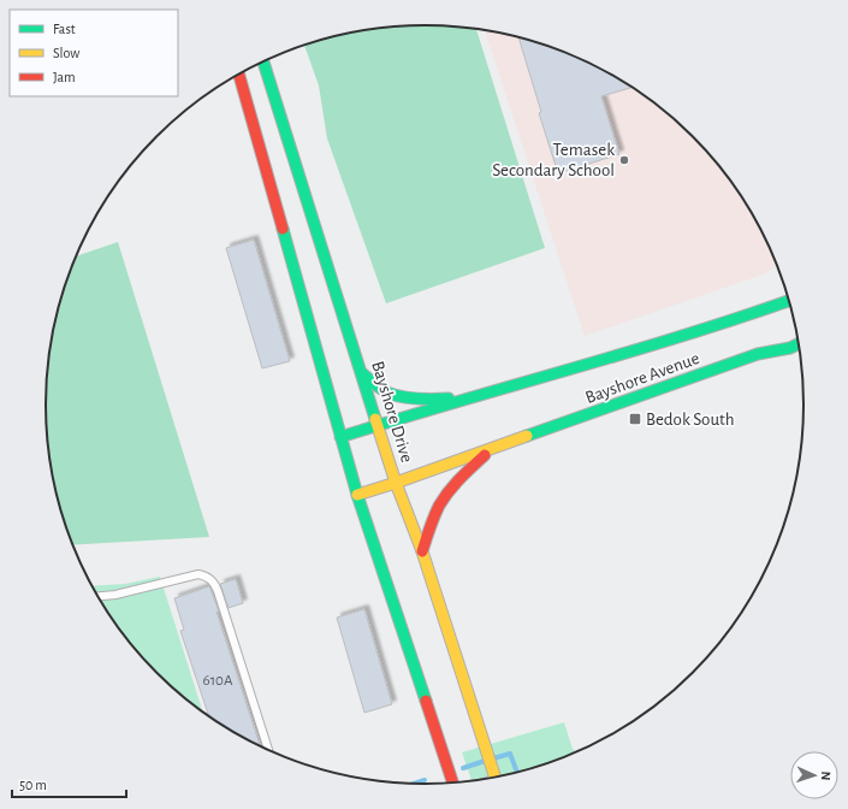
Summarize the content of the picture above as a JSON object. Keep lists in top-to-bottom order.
{
  "streets": {
    "street": ["Bayshore Avenue", "Bayshore Drive"]
  },
  "crossings": [
    ["Bayshore Avenue", "Bayshore Drive"]
  ],
  "places": {
    "other": ["Temasek Secondary School"],
    "transit": ["Bedok South"]
  },
  "house_numbers": ["610A"],
  "legend": ["Fast", "Slow", "Jam"],
  "scale_bar": "50 m",
  "north": "right"
}
